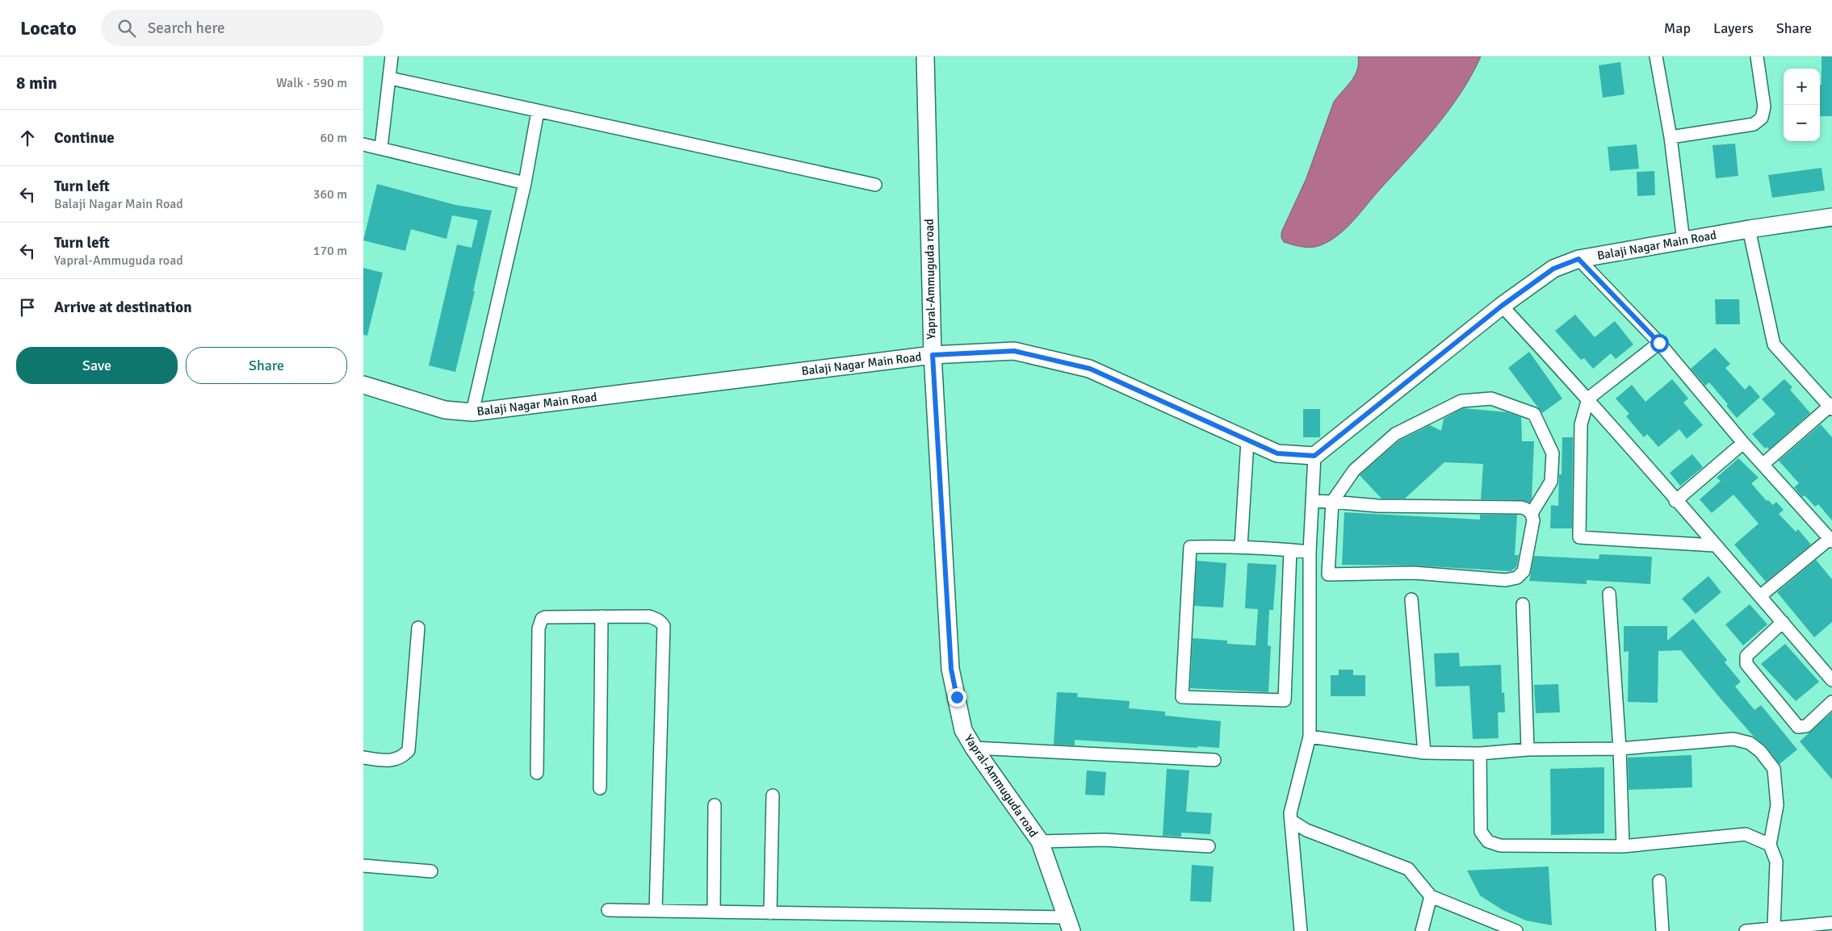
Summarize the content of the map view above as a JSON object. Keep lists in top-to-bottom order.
{
  "streets": {
    "street": ["Balaji Nagar Main Road", "Yapral-Ammuguda road"]
  },
  "crossings": [
    ["Balaji Nagar Main Road", "Yapral-Ammuguda road"]
  ],
  "page": {
    "header": "Locato",
    "search": "Search here",
    "nav": ["Map", "Layers", "Share"],
    "heading": ["8 min", "Walk · 590 m"],
    "map_buttons": ["+", "−"],
    "list": [
      ["Continue", "60 m"],
      ["Turn left", "Balaji Nagar Main Road", "360 m"],
      ["Turn left", "Yapral-Ammuguda road", "170 m"],
      "Arrive at destination"
    ],
    "buttons": ["Save", "Share"]
  }
}
